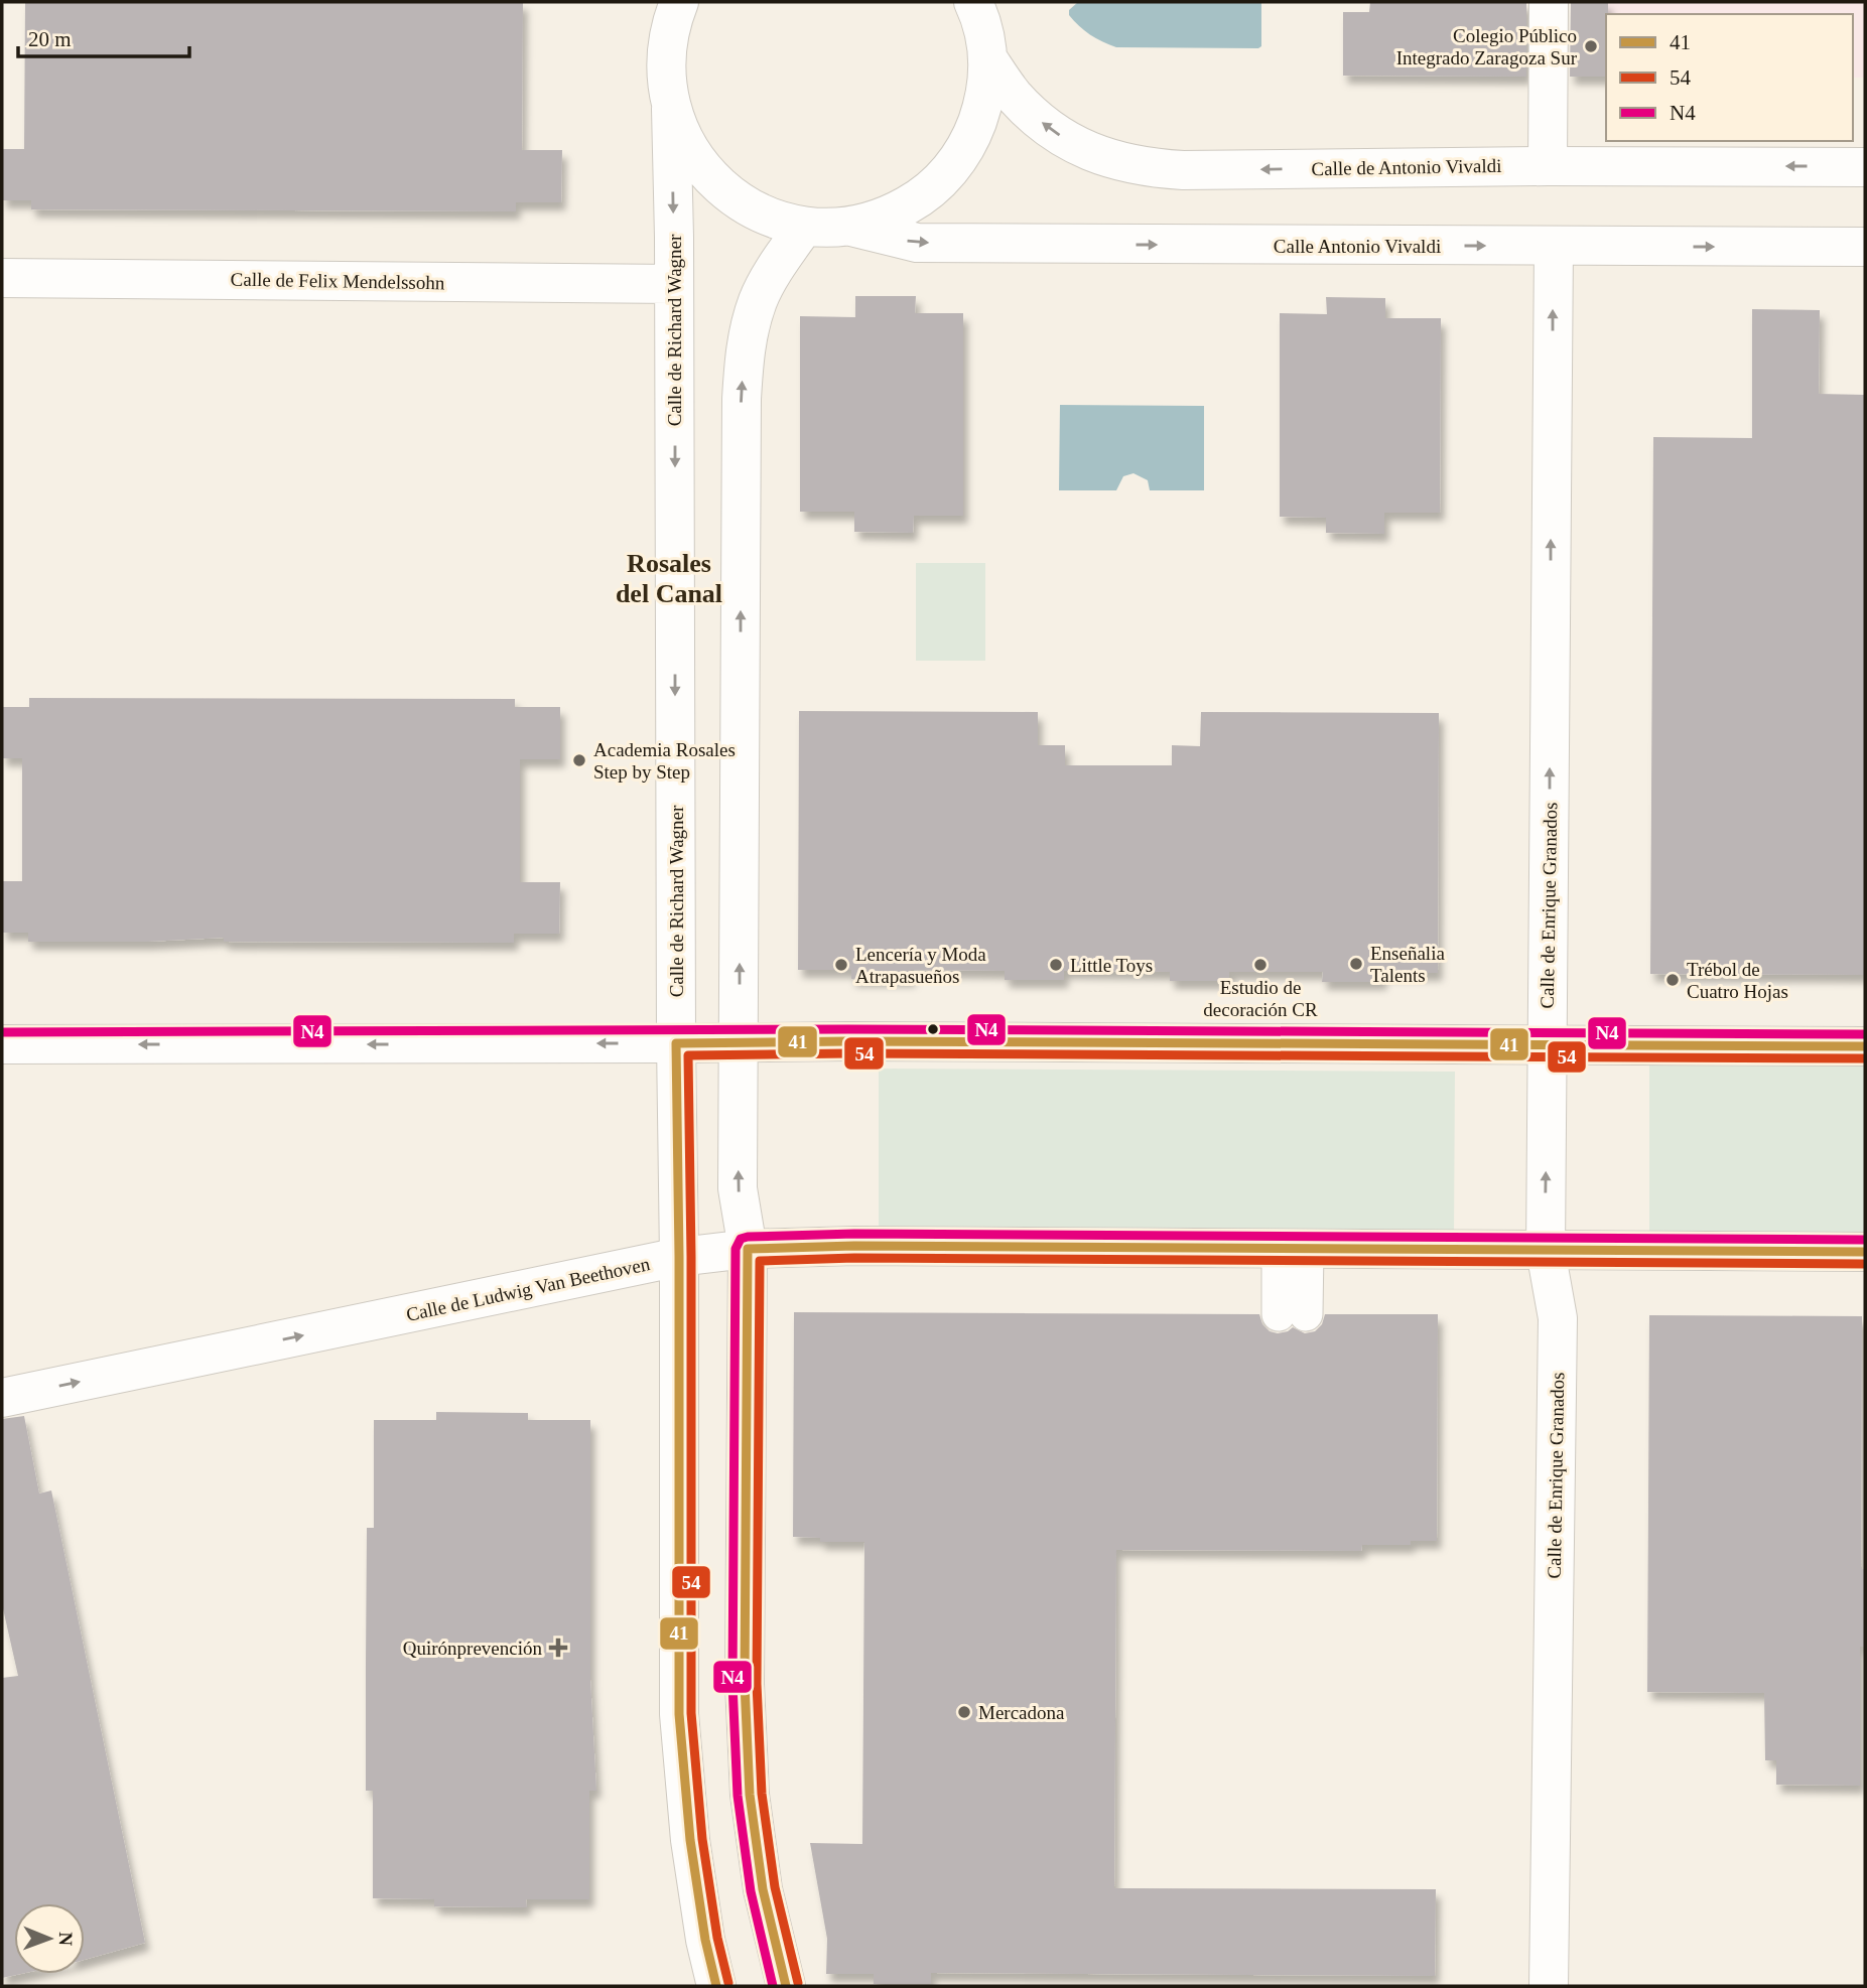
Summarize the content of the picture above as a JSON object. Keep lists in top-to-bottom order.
{
  "streets": {
    "street": [
      "Calle de Antonio Vivaldi",
      "Calle Antonio Vivaldi",
      "Calle de Felix Mendelssohn",
      "Calle de Richard Wagner",
      "Calle de Enrique Granados",
      "Calle de Ludwig Van Beethoven"
    ]
  },
  "crossings": [
    ["Calle Antonio Vivaldi", "Calle de Enrique Granados"],
    ["Calle de Felix Mendelssohn", "Calle de Richard Wagner"],
    ["Calle de Richard Wagner", "Calle de Ludwig Van Beethoven"],
    ["Calle de Enrique Granados", "Calle de Ludwig Van Beethoven"]
  ],
  "one_way": ["Calle de Antonio Vivaldi", "Calle Antonio Vivaldi", "Calle de Enrique Granados"],
  "districts": ["Rosales del Canal"],
  "places": {
    "other": [
      "Colegio Público Integrado Zaragoza Sur",
      "Academia Rosales Step by Step",
      "Enseñalia Talents",
      "Lencería y Moda Atrapasueños",
      "Little Toys",
      "Estudio de decoración CR",
      "Trébol de Cuatro Hojas",
      "Mercadona"
    ],
    "health": ["Quirónprevención"]
  },
  "lines": ["transit line N4", "transit line 41", "transit line 54"],
  "legend": ["41", "54", "N4"],
  "scale_bar": "20 m",
  "north": "right"
}
